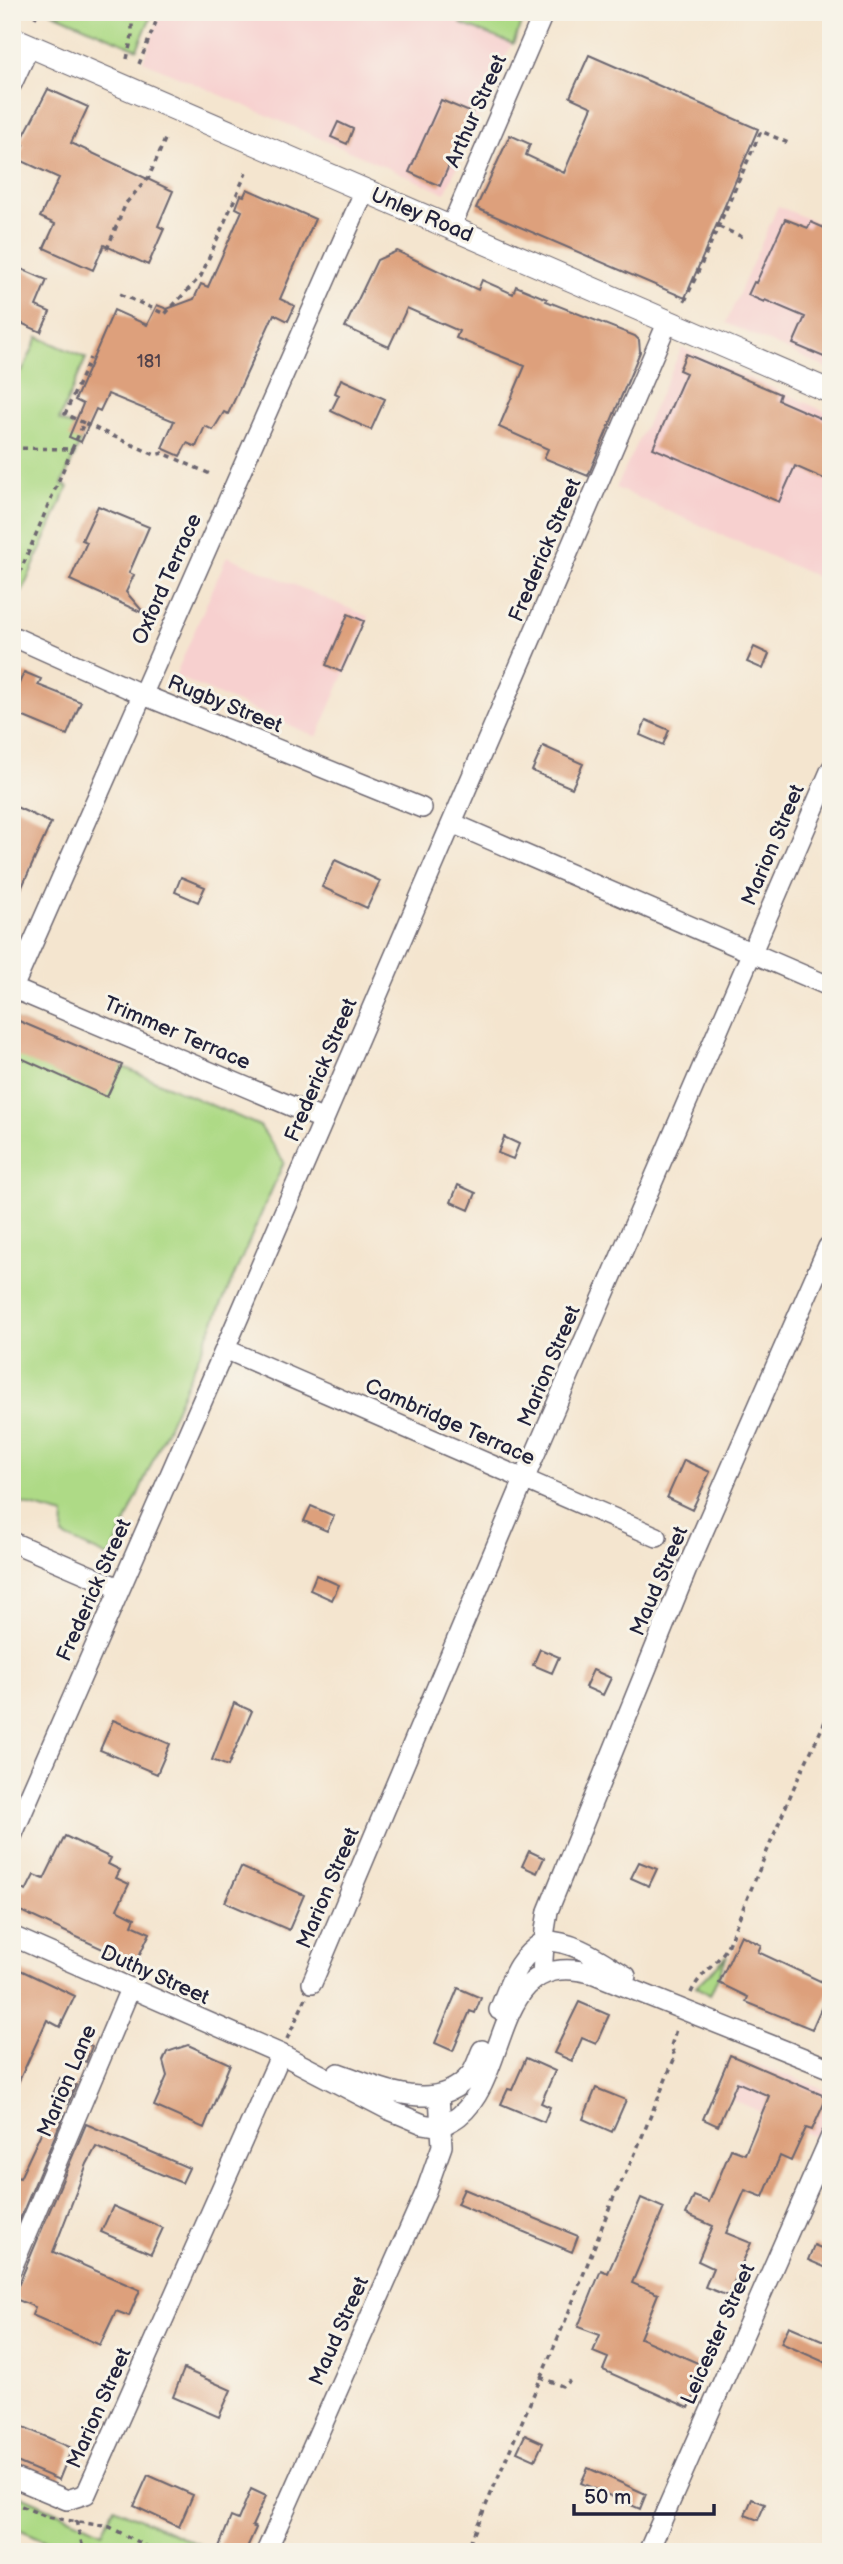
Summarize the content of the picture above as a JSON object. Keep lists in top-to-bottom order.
{
  "streets": {
    "main road": ["Unley Road"],
    "street": [
      "Arthur Street",
      "Frederick Street",
      "Oxford Terrace",
      "Rugby Street",
      "Marion Street",
      "Trimmer Terrace",
      "Cambridge Terrace",
      "Maud Street",
      "Duthy Street",
      "Marion Lane",
      "Leicester Street"
    ]
  },
  "crossings": [
    ["Arthur Street", "Unley Road"],
    ["Unley Road", "Frederick Street"],
    ["Unley Road", "Oxford Terrace"],
    ["Frederick Street", "Trimmer Terrace"],
    ["Frederick Street", "Cambridge Terrace"],
    ["Oxford Terrace", "Rugby Street"],
    ["Oxford Terrace", "Trimmer Terrace"],
    ["Marion Street", "Cambridge Terrace"],
    ["Marion Street", "Duthy Street"],
    ["Maud Street", "Duthy Street"],
    ["Duthy Street", "Marion Lane"]
  ],
  "house_numbers": ["181"],
  "scale_bar": "50 m"
}
